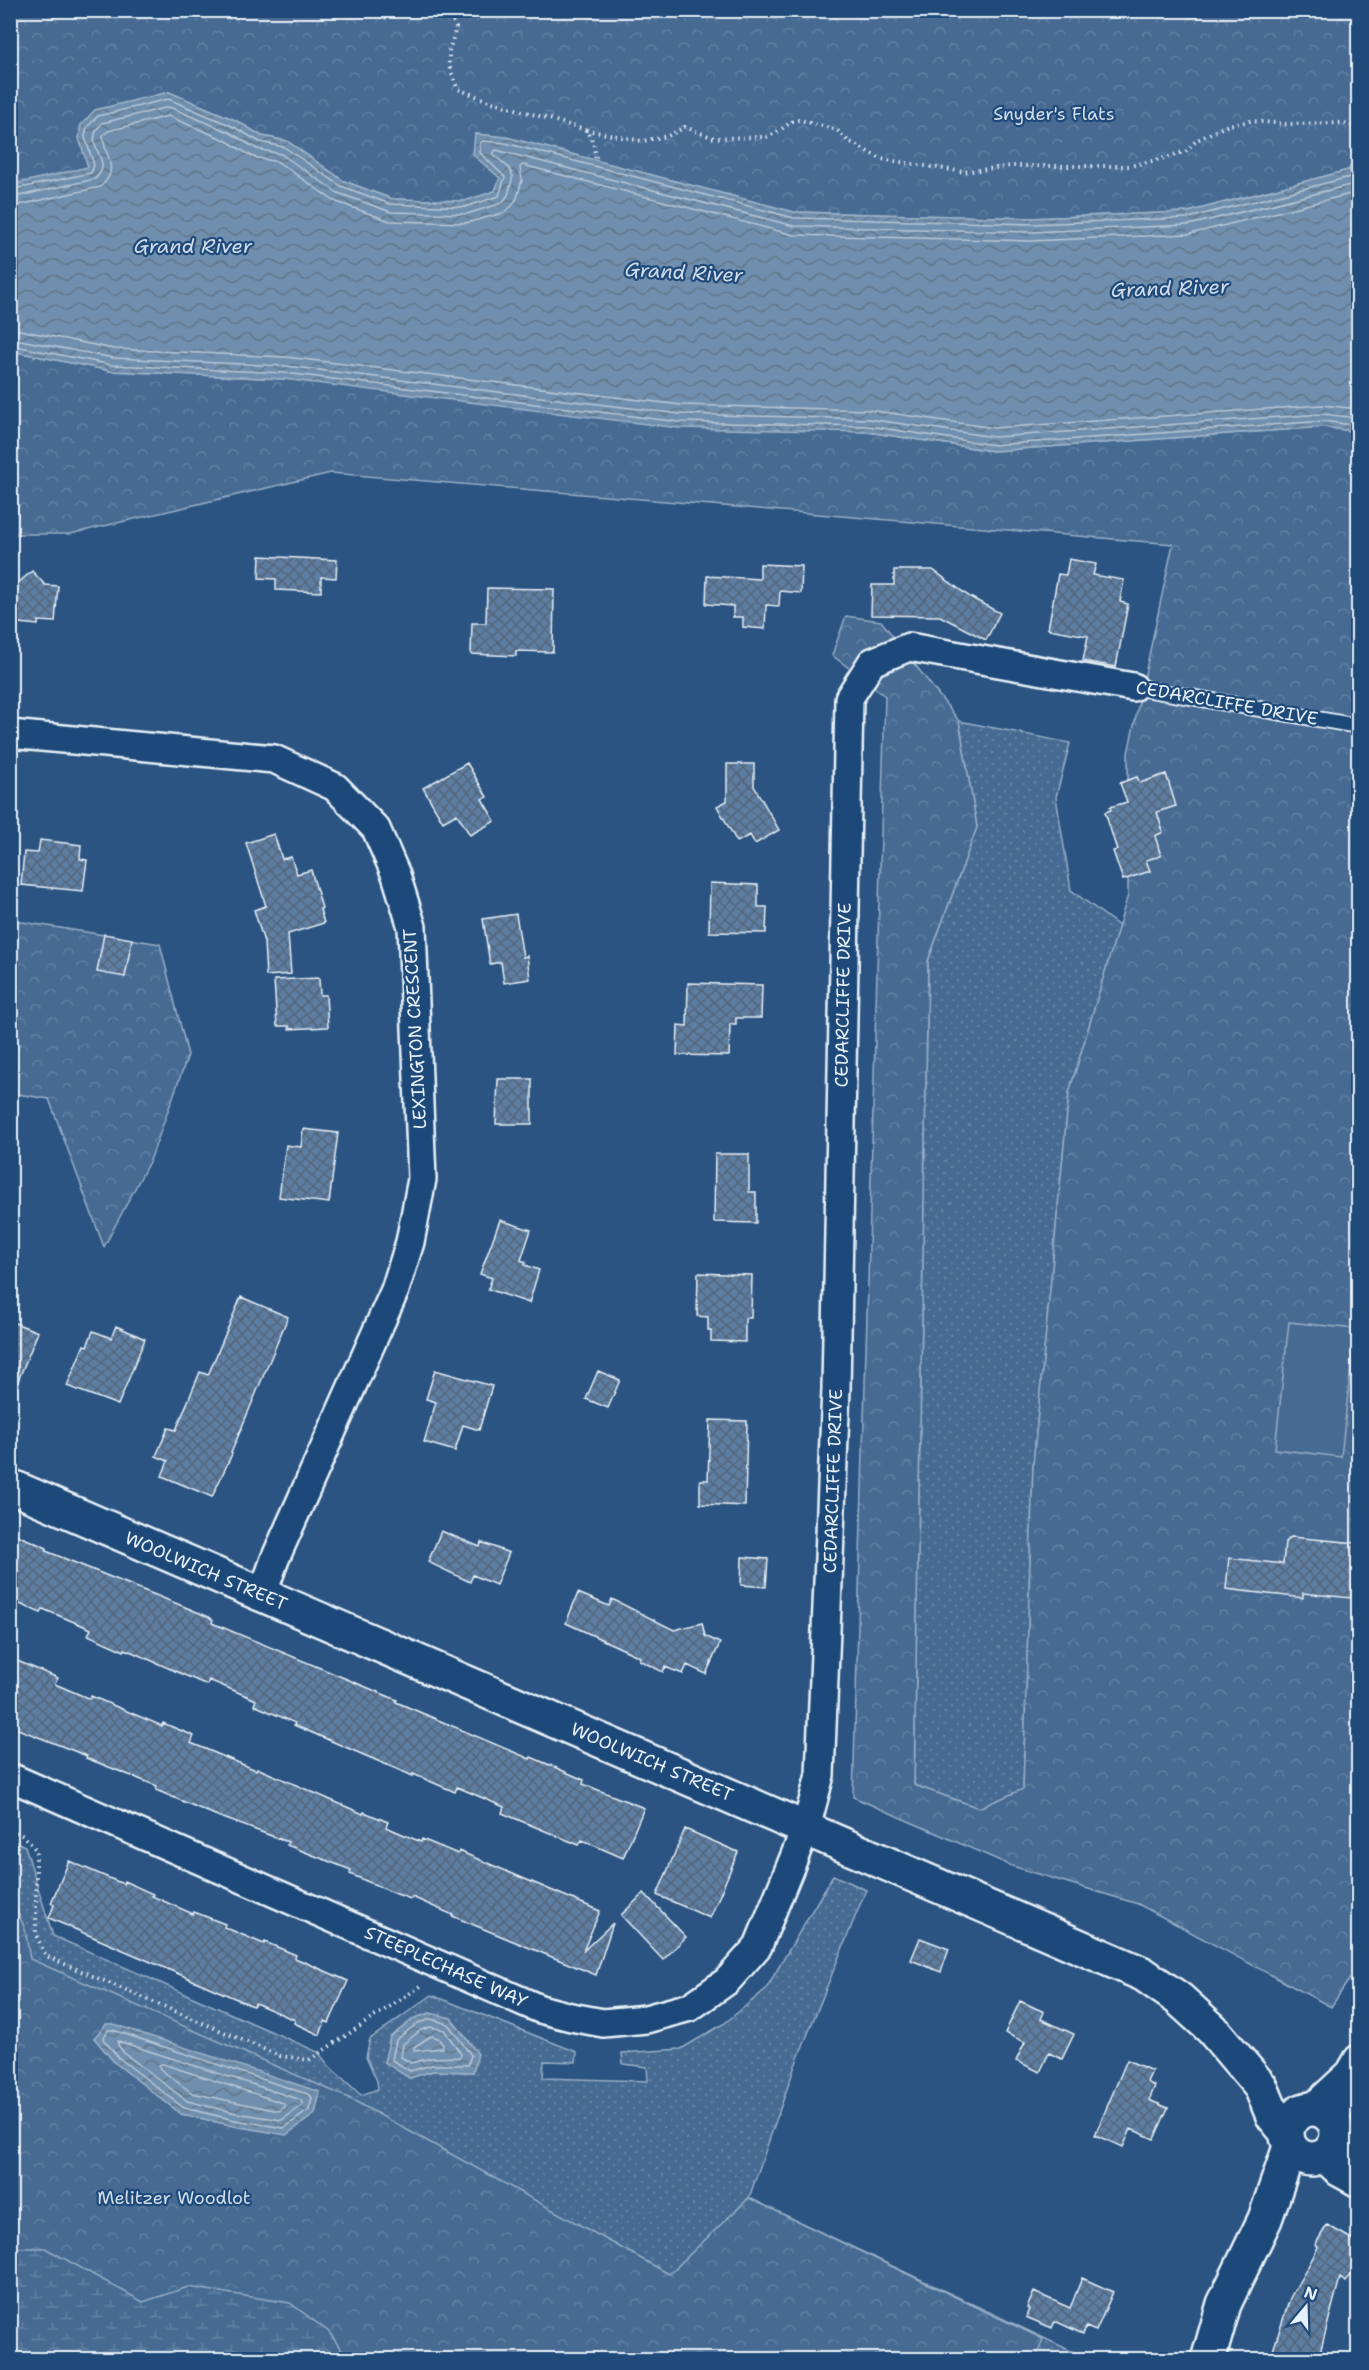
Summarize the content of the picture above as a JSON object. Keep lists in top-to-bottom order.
{
  "streets": {
    "street": [
      "CEDARCLIFFE DRIVE",
      "LEXINGTON CRESCENT",
      "WOOLWICH STREET",
      "STEEPLECHASE WAY"
    ]
  },
  "crossings": [
    ["CEDARCLIFFE DRIVE", "WOOLWICH STREET"],
    ["CEDARCLIFFE DRIVE", "STEEPLECHASE WAY"],
    ["LEXINGTON CRESCENT", "WOOLWICH STREET"],
    ["WOOLWICH STREET", "STEEPLECHASE WAY"]
  ],
  "water": ["Grand River"],
  "parks": ["Snyder's Flats", "Melitzer Woodlot"],
  "north": "top"
}
